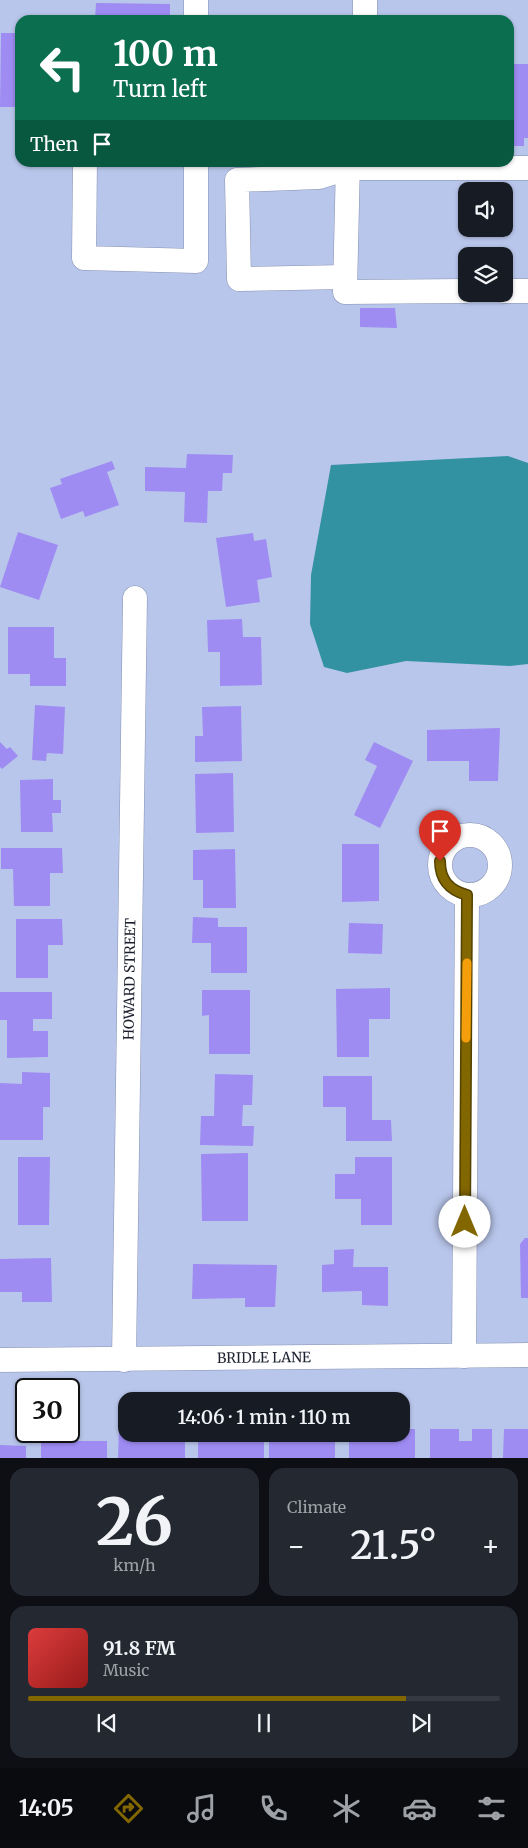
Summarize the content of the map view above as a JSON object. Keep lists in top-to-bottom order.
{
  "streets": {
    "street": ["HOWARD STREET", "BRIDLE LANE"]
  },
  "crossings": [
    ["HOWARD STREET", "BRIDLE LANE"]
  ],
  "page": {
    "turn": ["100 m", "Turn left"],
    "then": "Then",
    "limit": "30",
    "trip": "14:06 · 1 min · 110 m",
    "tile": [
      ["26", "km/h"],
      "Climate"
    ],
    "heat": ["−", "21.5°", "+"],
    "song": ["91.8 FM", "Music"],
    "tabs": "14:05"
  }
}
